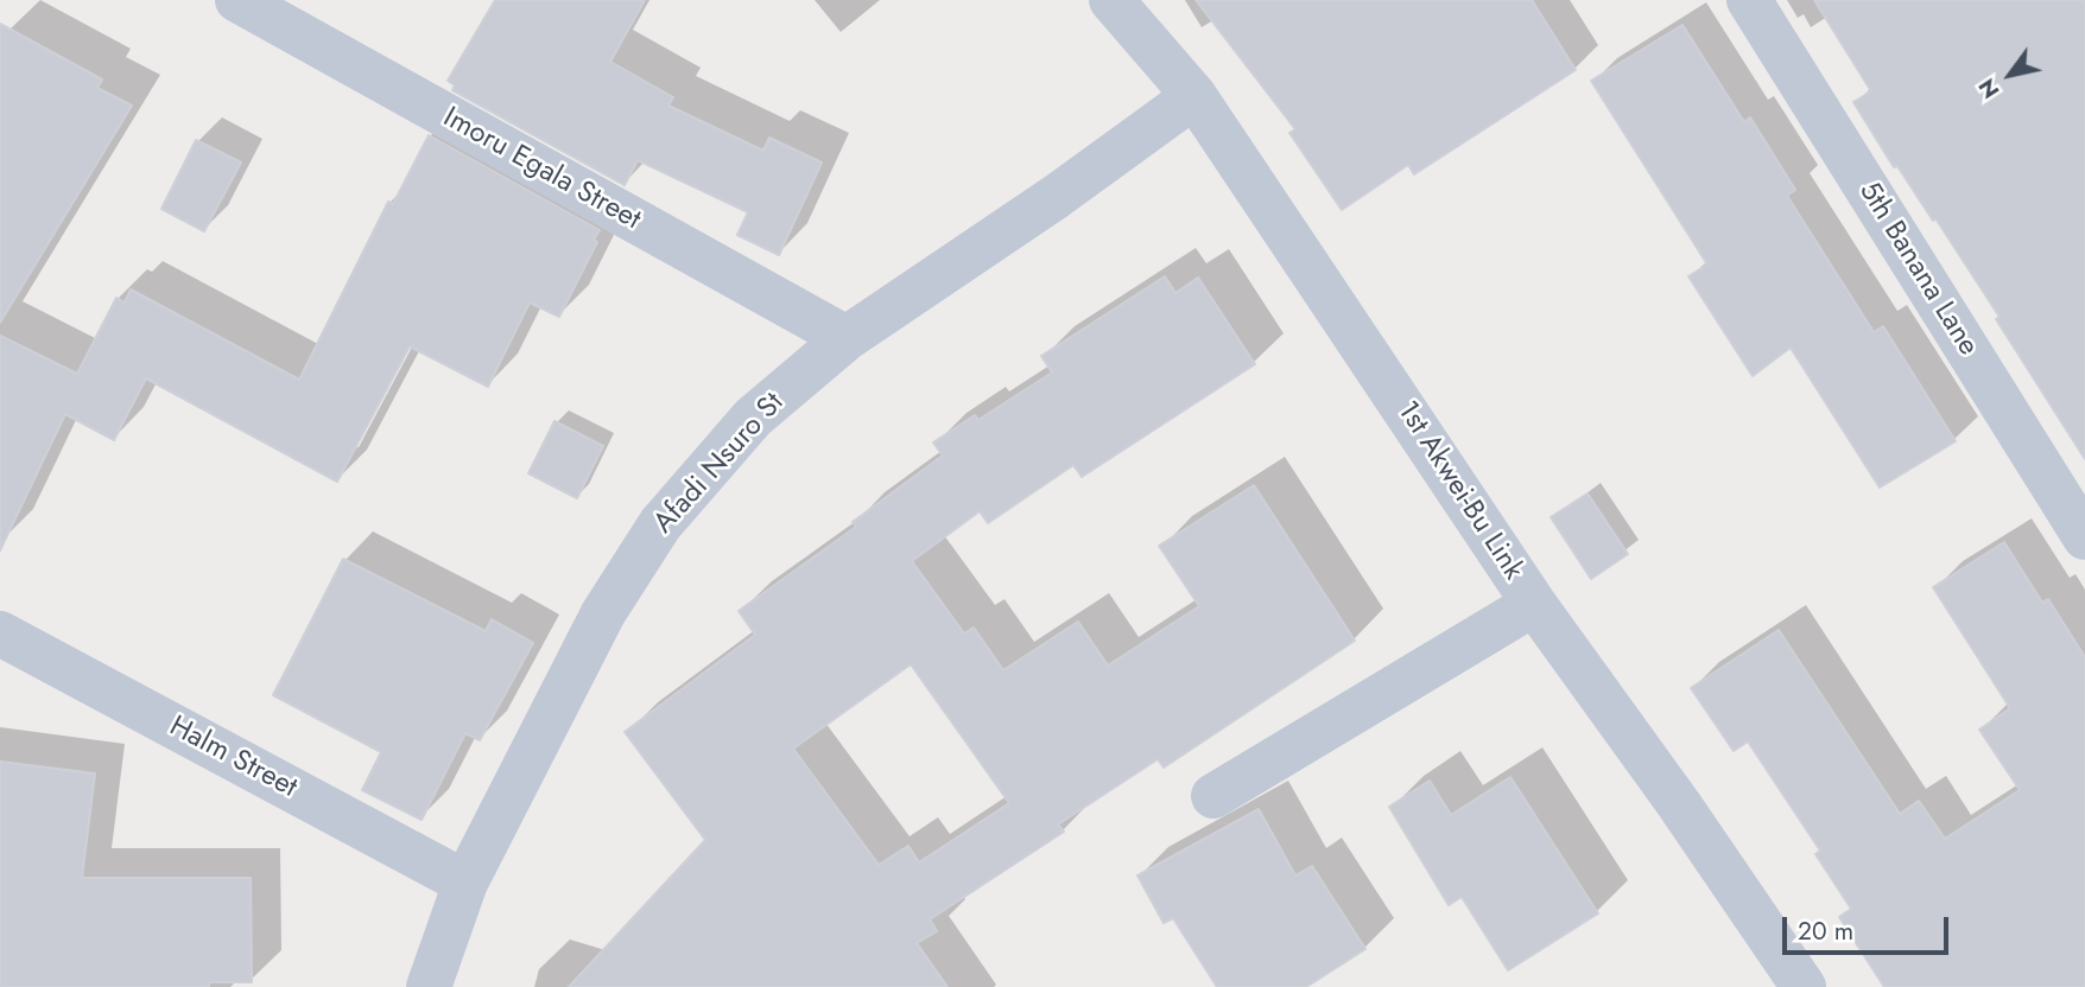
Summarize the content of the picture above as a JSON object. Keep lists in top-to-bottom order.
{
  "streets": {
    "street": [
      "Imoru Egala Street",
      "5th Banana Lane",
      "Afadi Nsuro St",
      "1st Akwei-Bu Link",
      "Halm Street"
    ]
  },
  "crossings": [
    ["Imoru Egala Street", "Afadi Nsuro St"],
    ["Afadi Nsuro St", "1st Akwei-Bu Link"],
    ["Afadi Nsuro St", "Halm Street"]
  ],
  "scale_bar": "20 m",
  "north": "bottom left"
}
